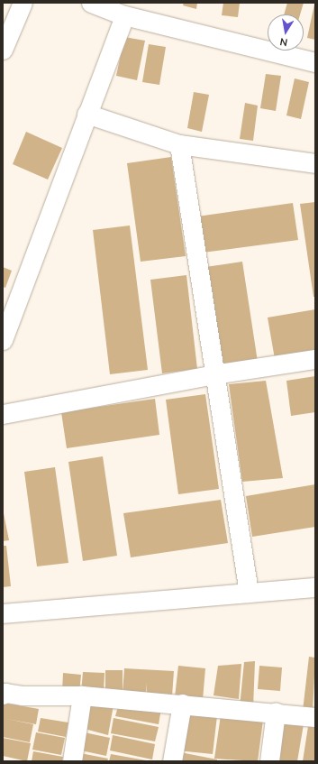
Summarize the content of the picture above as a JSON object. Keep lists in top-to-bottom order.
{
  "north": "bottom"
}
